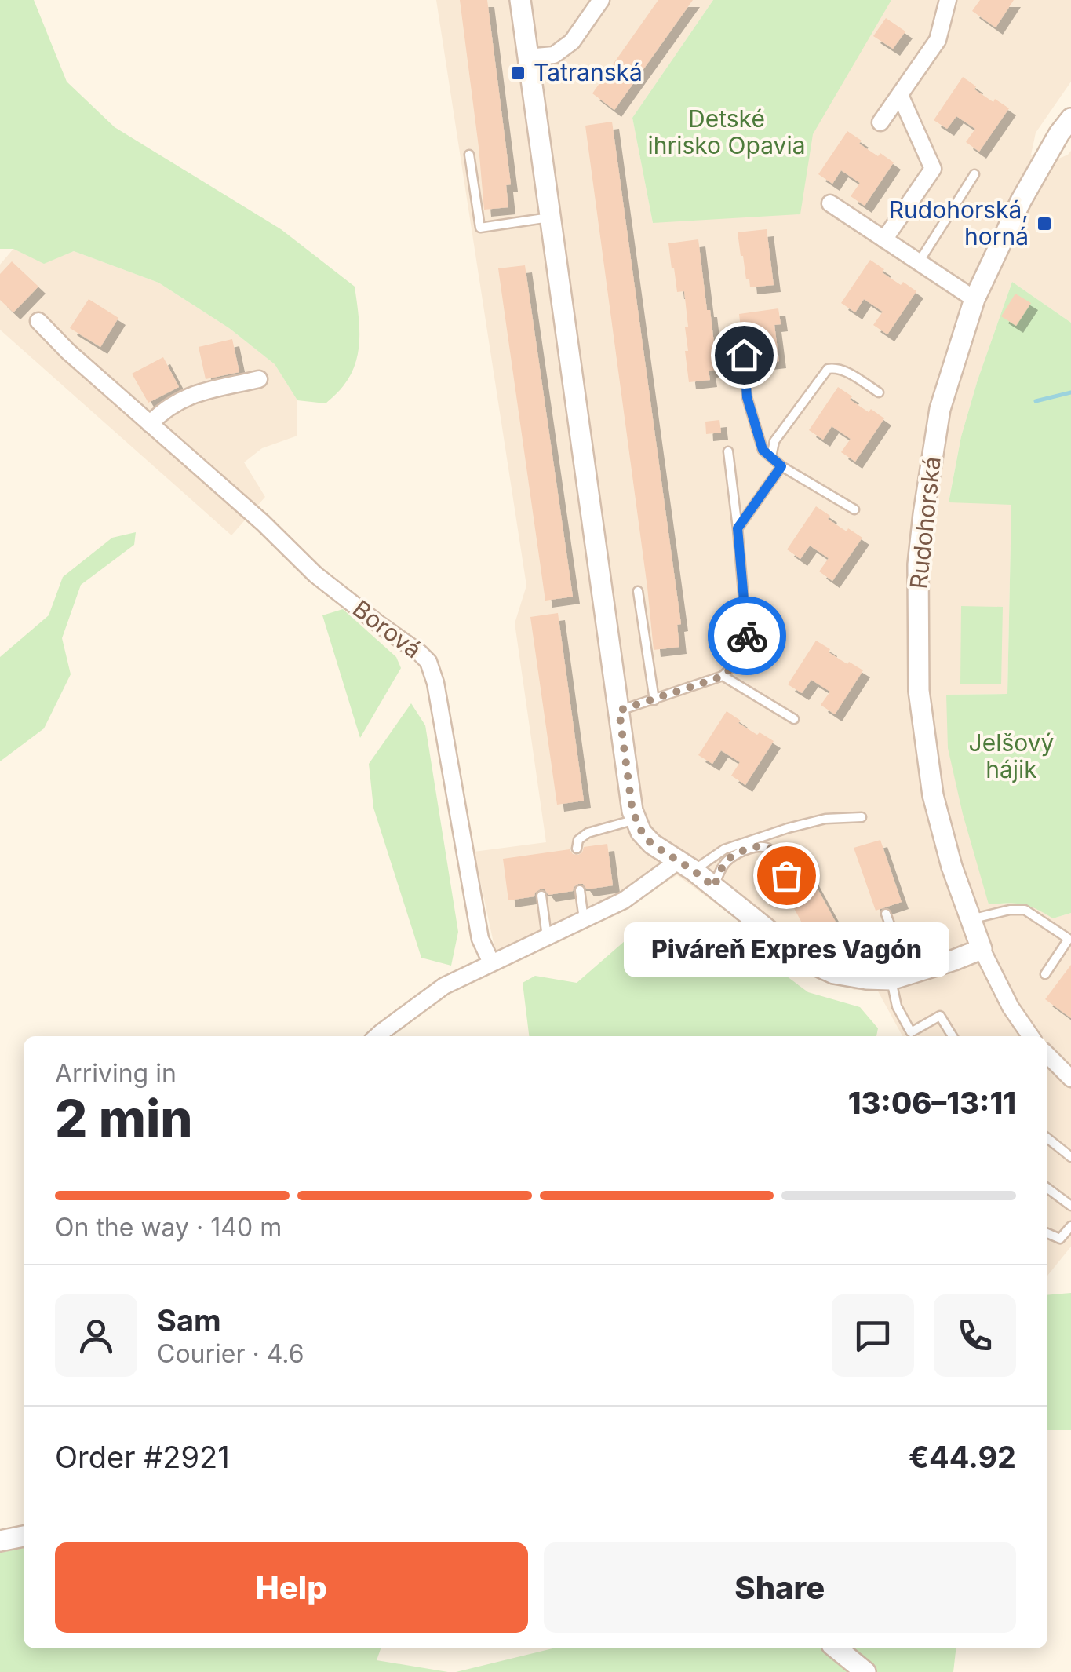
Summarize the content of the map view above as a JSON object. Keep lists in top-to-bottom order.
{
  "streets": {
    "street": ["Rudohorská", "Borová"]
  },
  "parks": ["Detské ihrisko Opavia", "Jelšový hájik"],
  "places": {
    "transit": ["Tatranská", "Rudohorská, horná"],
    "other": ["Piváreň Expres Vagón"]
  },
  "page": {
    "bubble": "Piváreň Expres Vagón",
    "heading": ["2 min", "Arriving in", "13:06–13:11"],
    "panel": [
      "Sam",
      "Courier · 4.6",
      "Order #2921",
      "€44.92"
    ],
    "bar": "On the way · 140 m",
    "buttons": ["Help", "Share"]
  }
}
